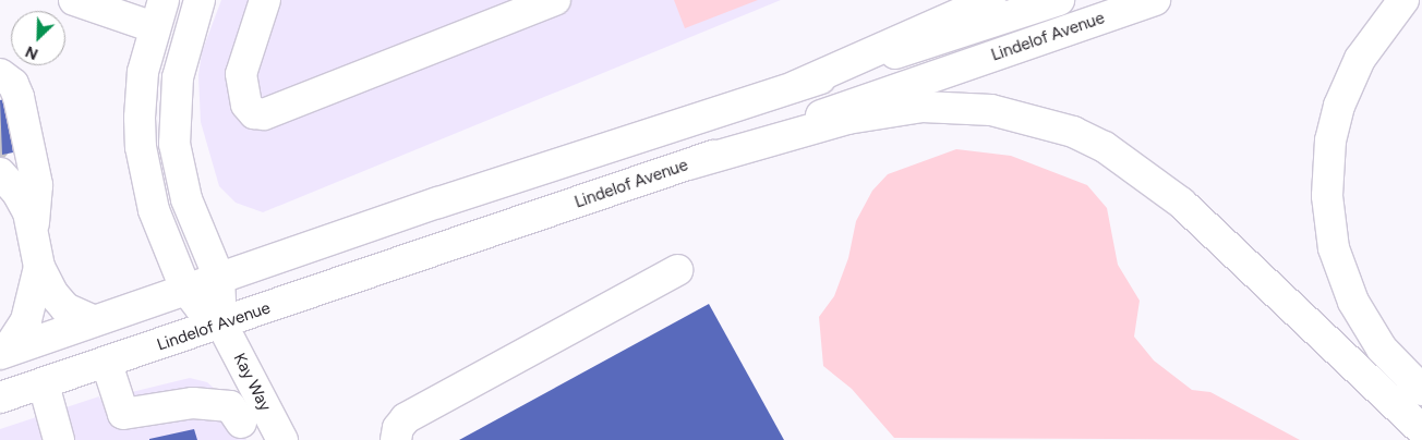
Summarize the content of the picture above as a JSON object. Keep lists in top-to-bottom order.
{
  "streets": {
    "main road": ["Lindelof Avenue", "Kay Way"]
  },
  "crossings": [
    ["Lindelof Avenue", "Kay Way"]
  ],
  "north": "bottom left"
}
